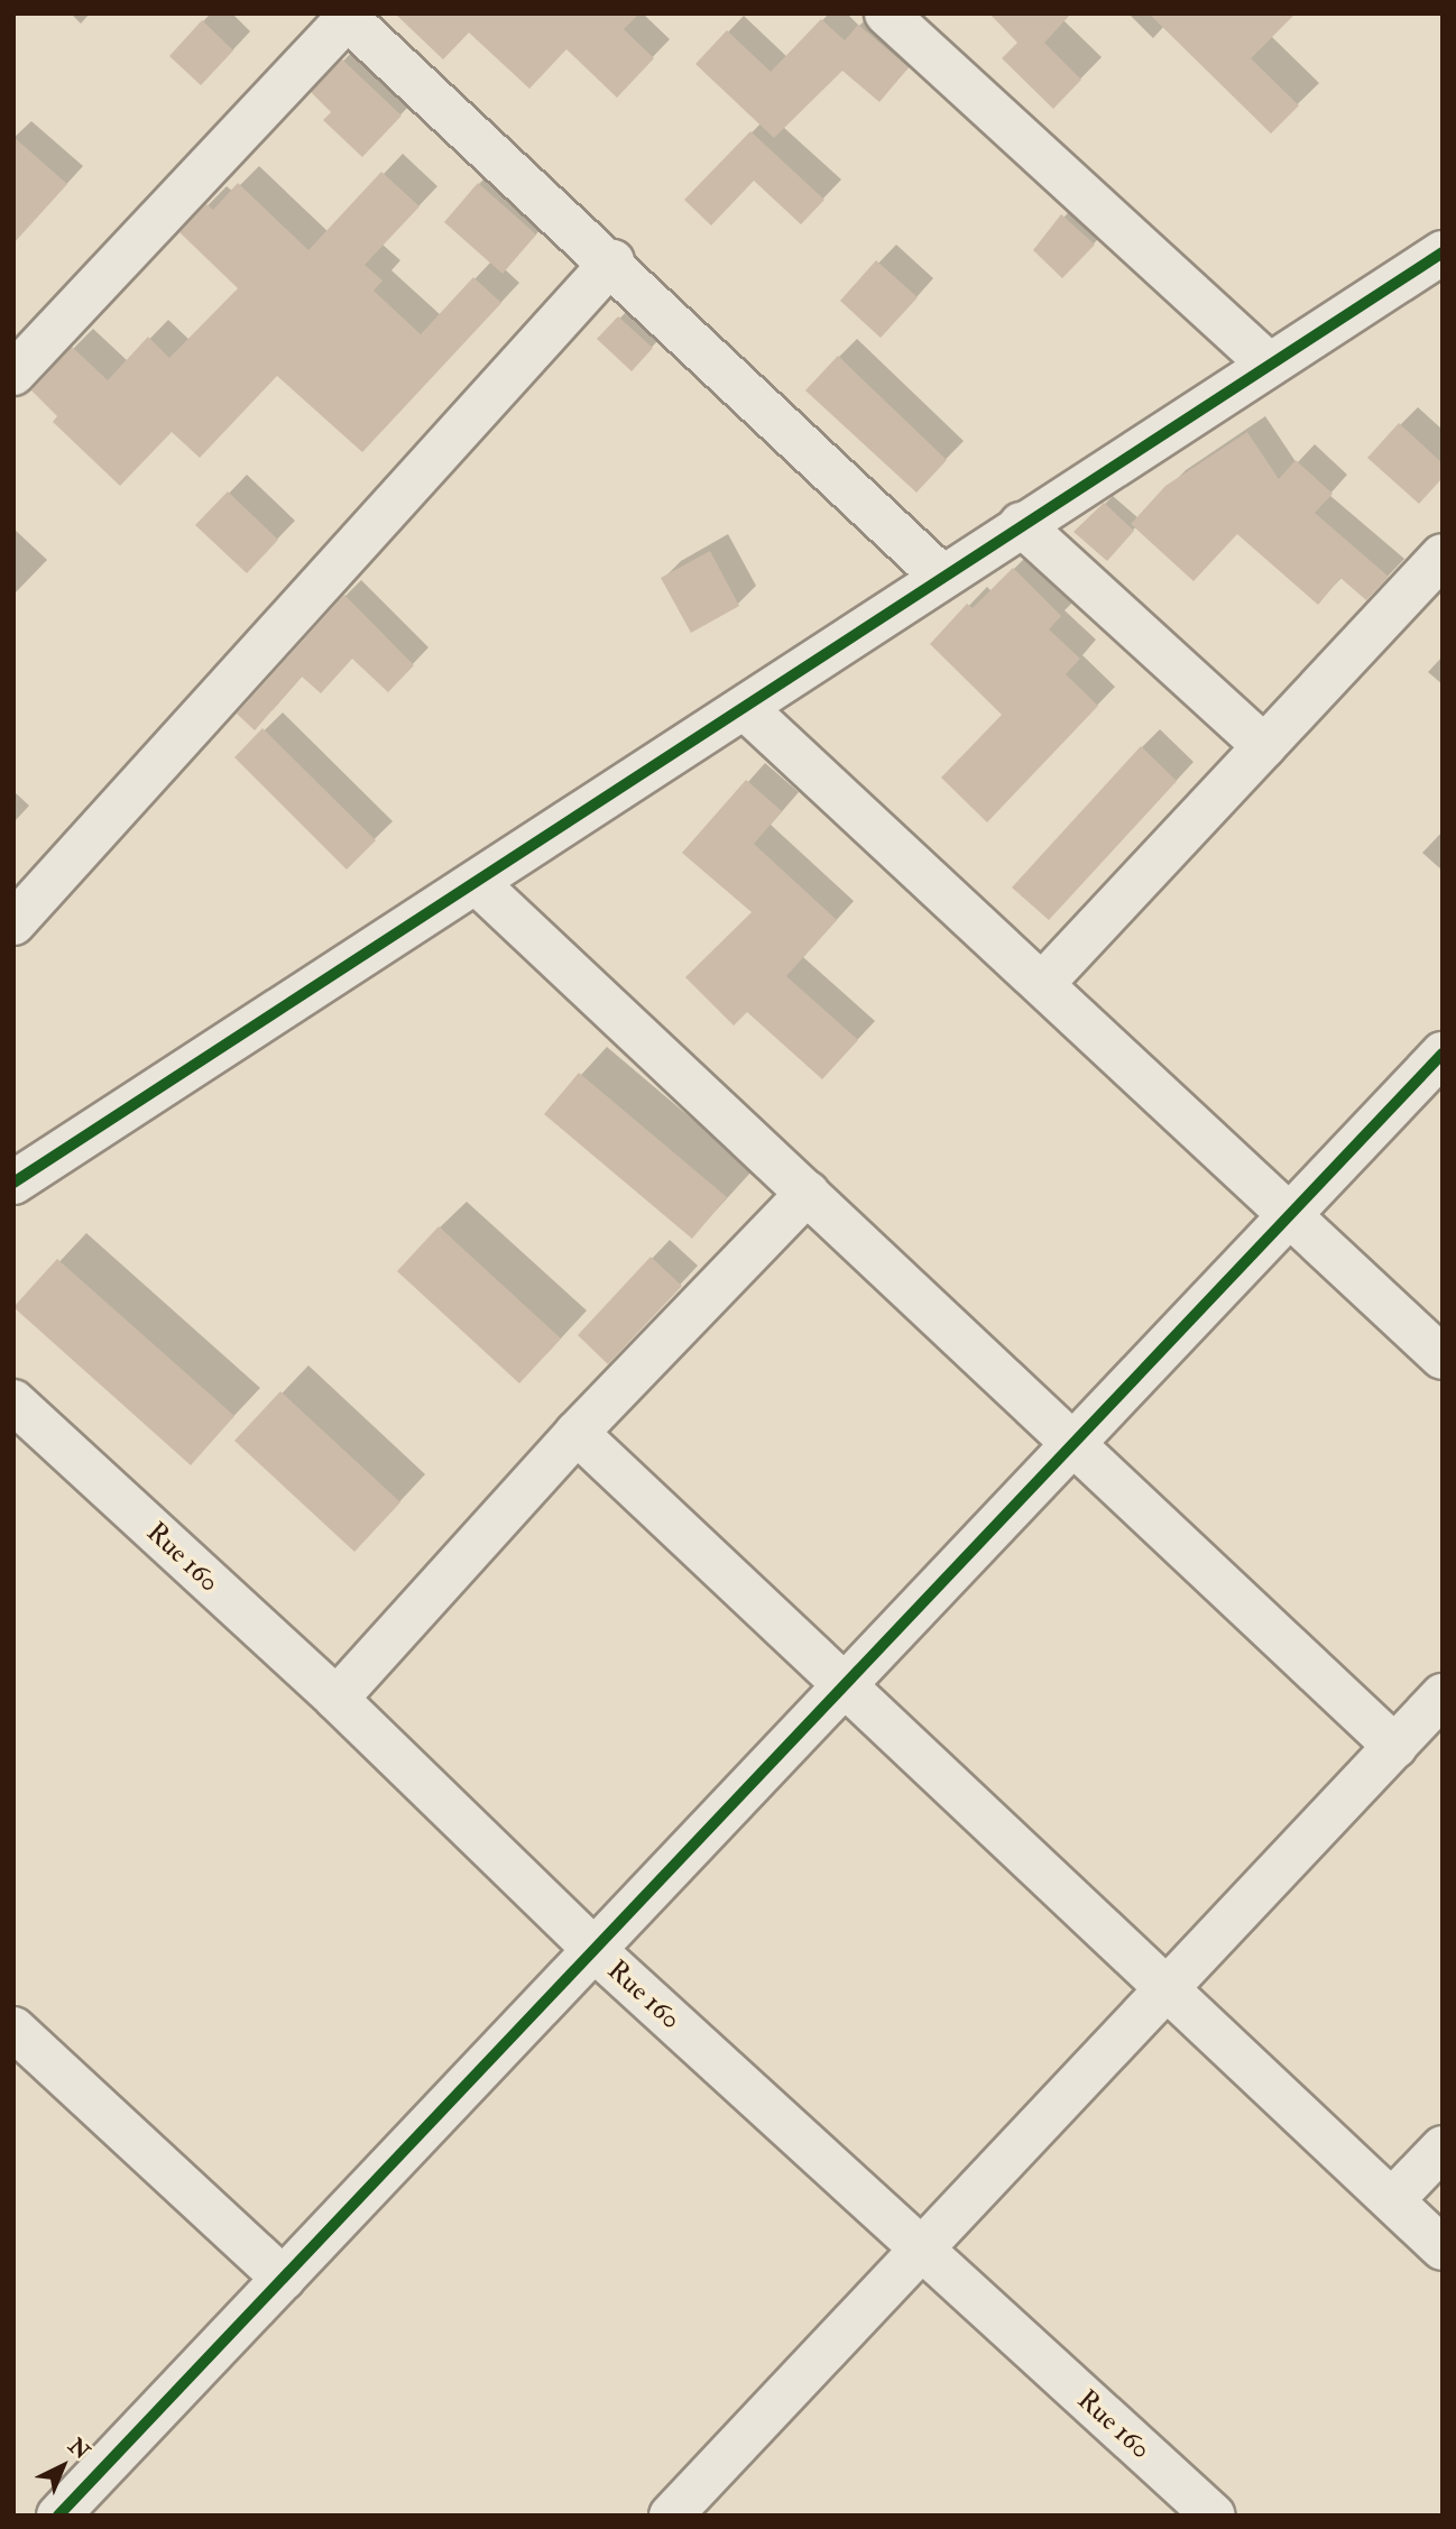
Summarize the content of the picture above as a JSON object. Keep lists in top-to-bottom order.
{
  "streets": {
    "street": ["Rue 160"]
  },
  "north": "top right"
}
